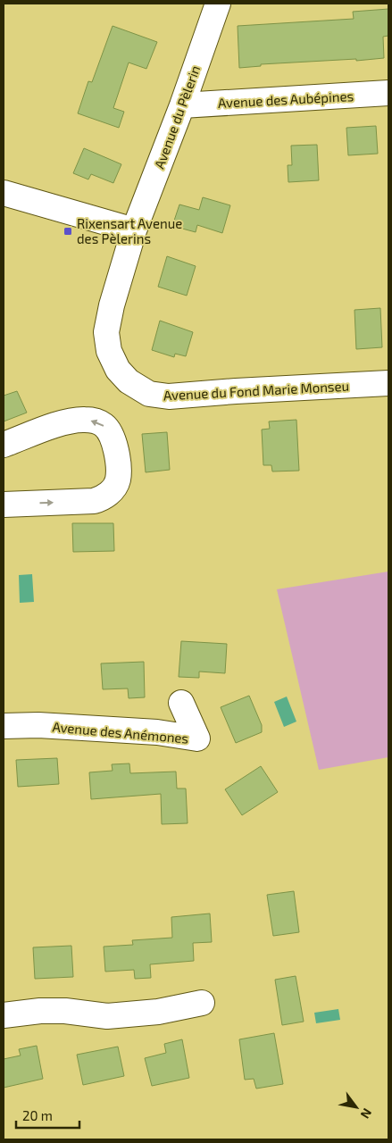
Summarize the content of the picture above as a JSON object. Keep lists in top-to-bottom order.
{
  "streets": {
    "street": [
      "Avenue des Aubépines",
      "Avenue du Pèlerin",
      "Avenue du Fond Marie Monseu",
      "Avenue des Anémones"
    ]
  },
  "crossings": [
    ["Avenue des Aubépines", "Avenue du Pèlerin"],
    ["Avenue du Pèlerin", "Avenue du Fond Marie Monseu"]
  ],
  "places": {
    "transit": ["Rixensart Avenue des Pèlerins"]
  },
  "scale_bar": "20 m",
  "north": "bottom right"
}
